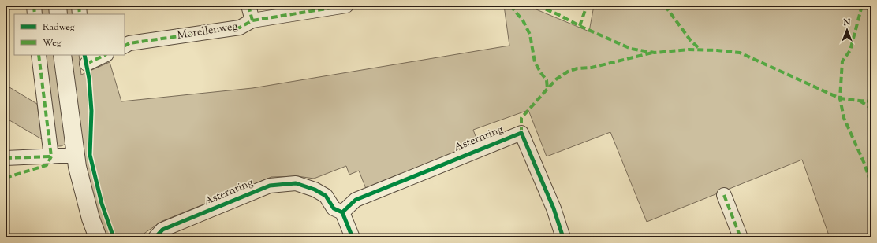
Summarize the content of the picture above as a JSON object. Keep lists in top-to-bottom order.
{
  "streets": {
    "street": ["Morellenweg", "Asternring"]
  },
  "legend": ["Radweg", "Weg"],
  "north": "top"
}
